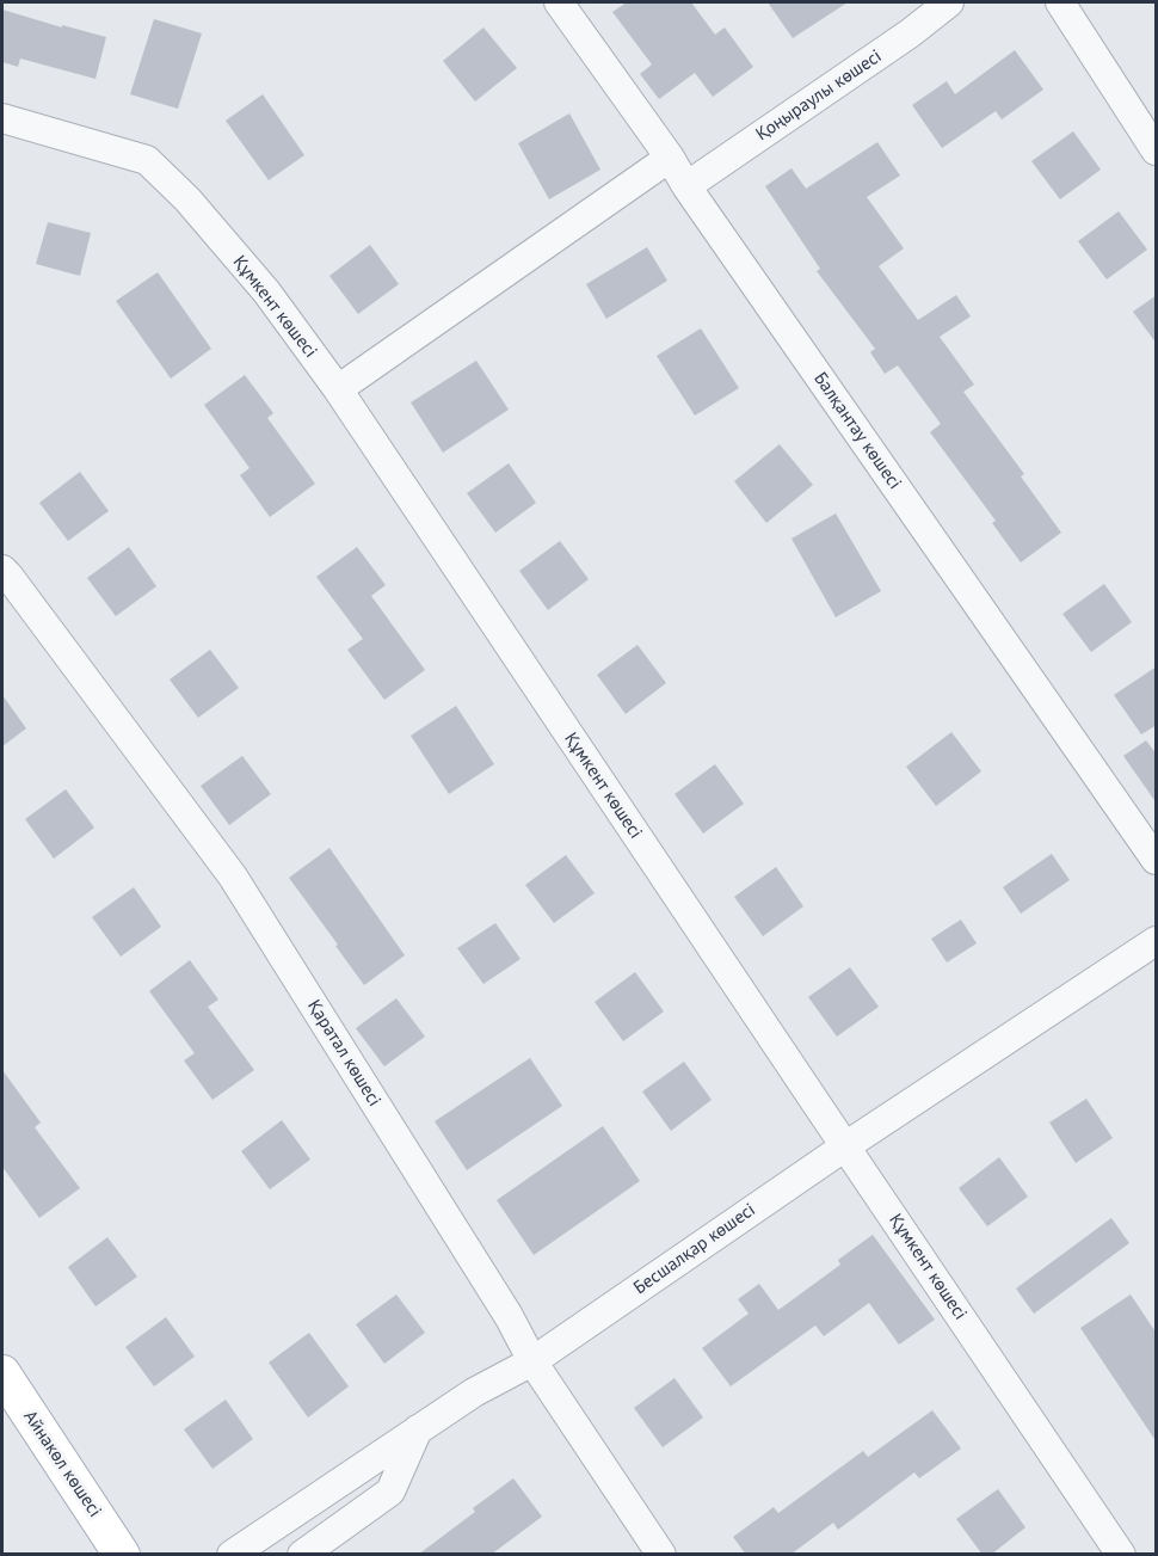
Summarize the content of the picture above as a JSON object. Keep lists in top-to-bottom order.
{
  "streets": {
    "main road": ["Айнакөл көшесі"],
    "street": [
      "Қоңыраулы көшесі",
      "Құмкент көшесі",
      "Балқантау көшесі",
      "Қаратал көшесі",
      "Бесшалқар көшесі"
    ]
  },
  "crossings": [
    ["Қоңыраулы көшесі", "Балқантау көшесі"],
    ["Құмкент көшесі", "Бесшалқар көшесі"],
    ["Қаратал көшесі", "Бесшалқар көшесі"]
  ]
}
